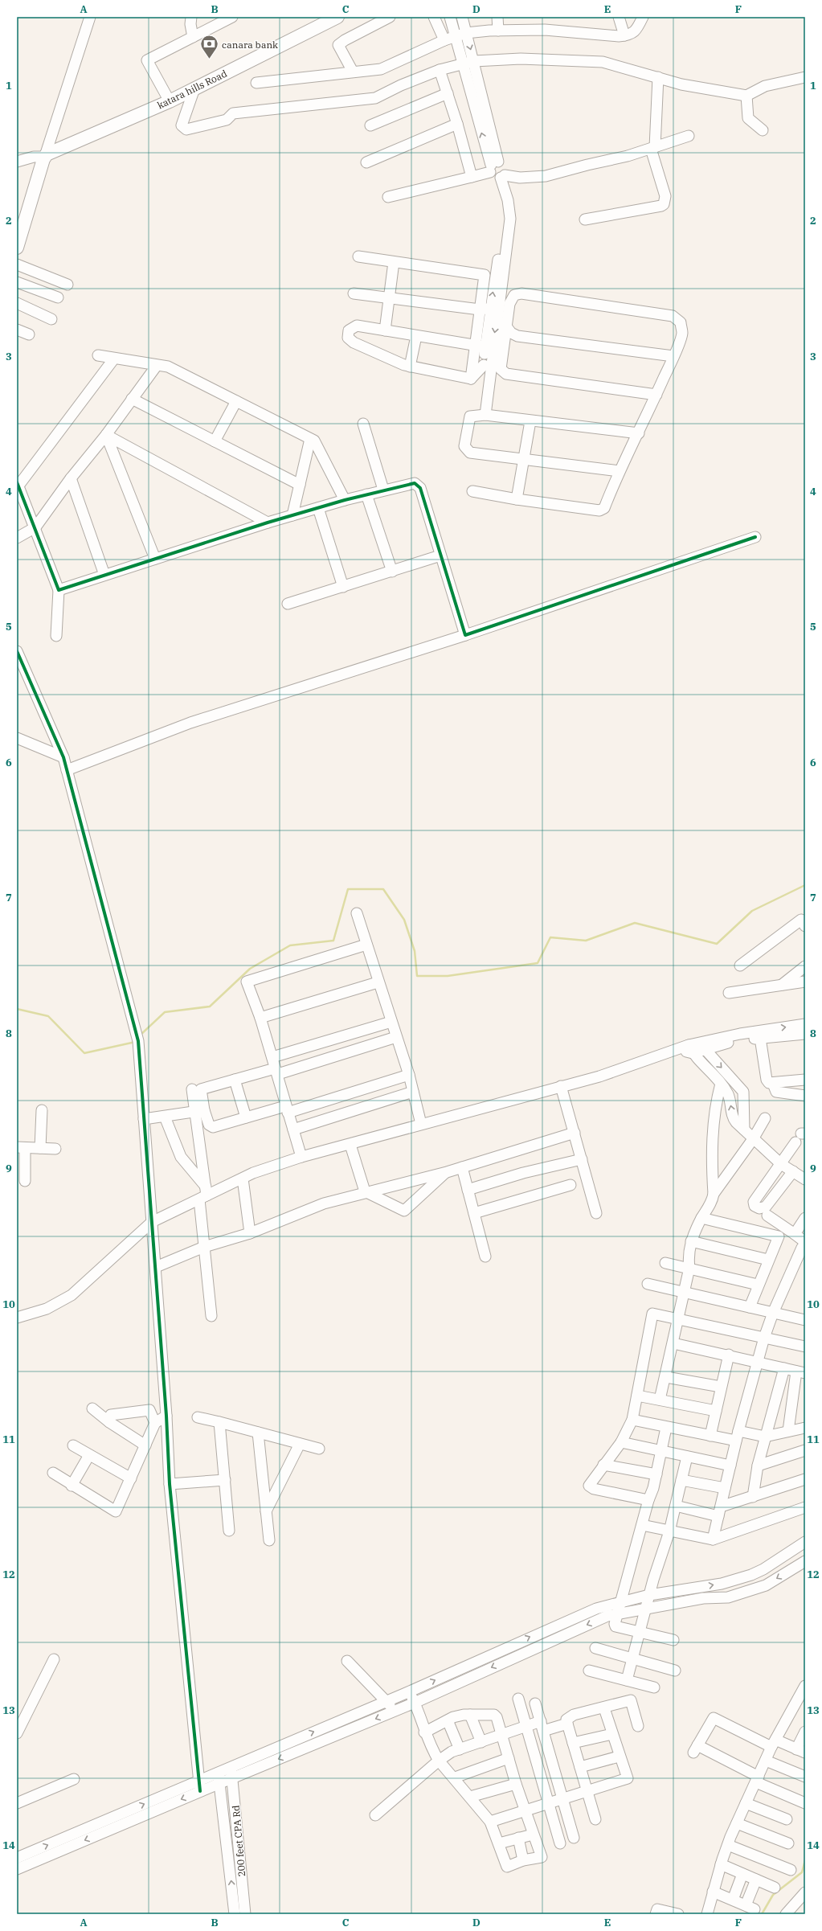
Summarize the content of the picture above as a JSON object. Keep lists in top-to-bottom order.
{
  "streets": {
    "main road": ["katara hills Road"],
    "street": ["200 feet CPA Rd"]
  },
  "places": {
    "bank": ["canara bank"]
  },
  "grid": {
    "columns": [
      "A",
      "B",
      "C",
      "D",
      "E",
      "F"
    ],
    "rows": [
      "1",
      "2",
      "3",
      "4",
      "5",
      "6",
      "7",
      "8",
      "9",
      "10",
      "11",
      "12",
      "13",
      "14"
    ]
  }
}
